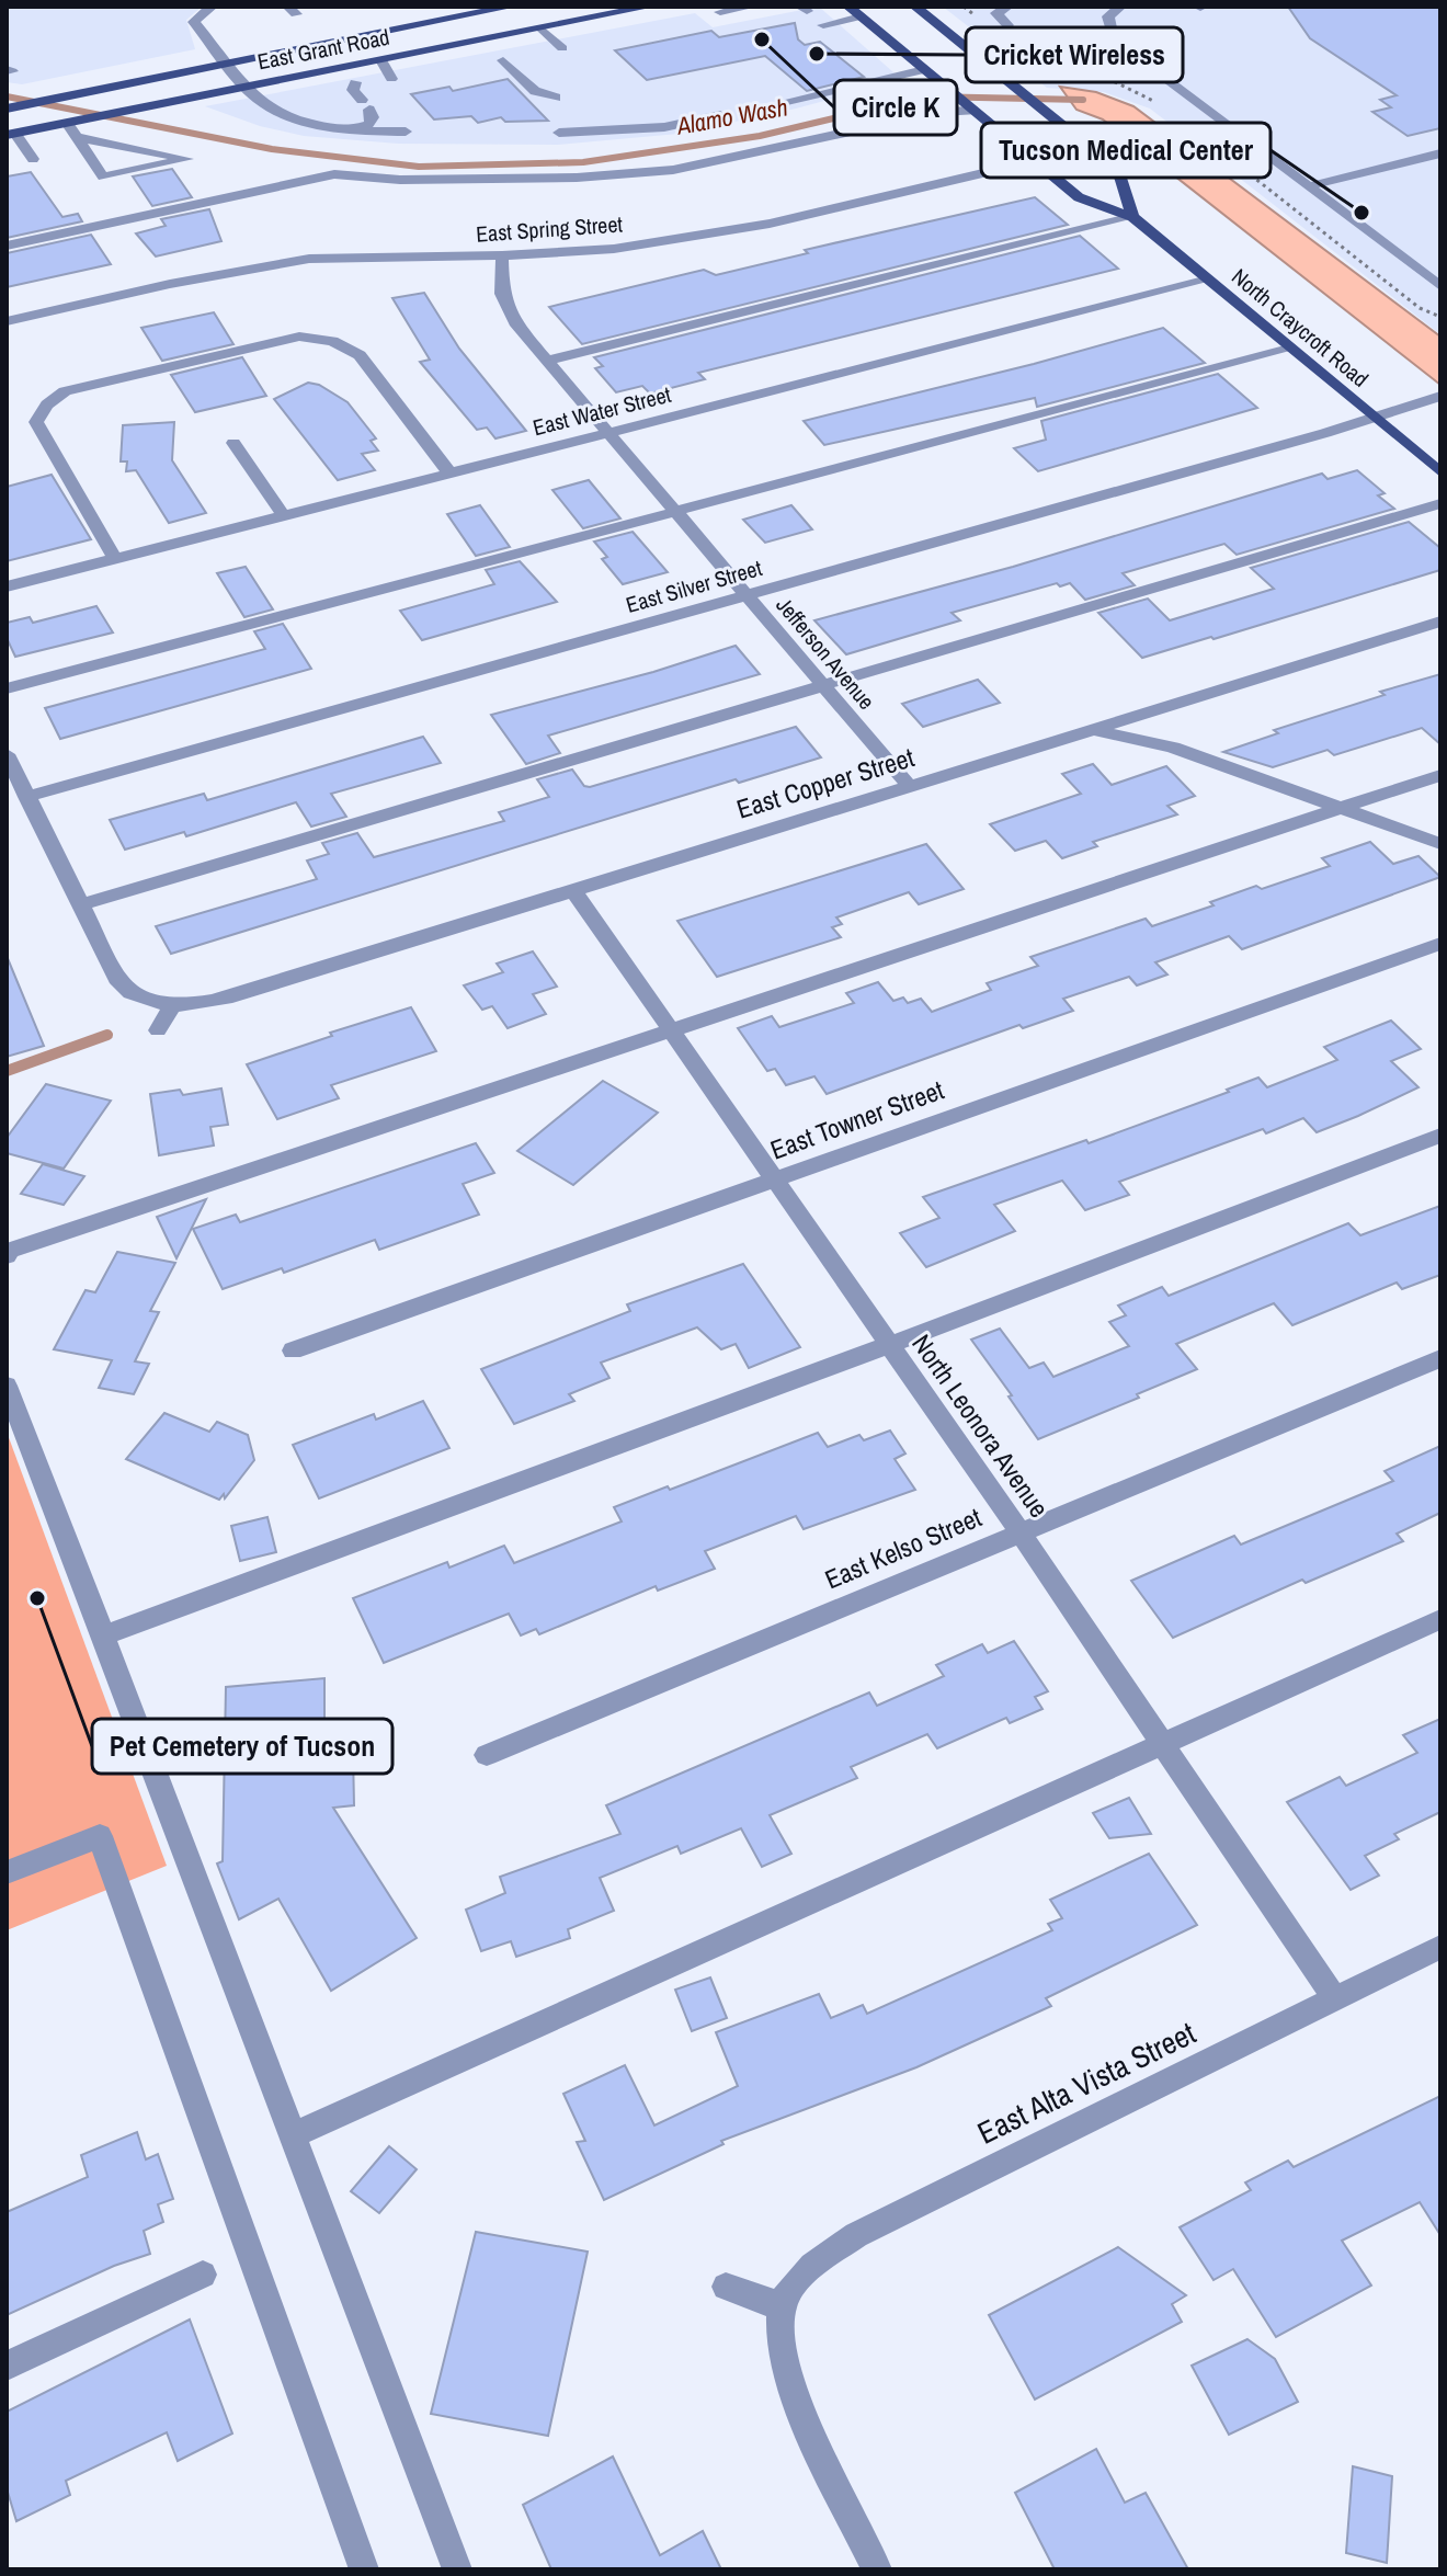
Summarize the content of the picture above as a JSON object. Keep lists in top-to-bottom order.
{
  "streets": {
    "main road": ["East Grant Road", "North Craycroft Road"],
    "street": [
      "East Spring Street",
      "East Water Street",
      "East Silver Street",
      "Jefferson Avenue",
      "East Copper Street",
      "East Towner Street",
      "North Leonora Avenue",
      "East Kelso Street",
      "East Alta Vista Street"
    ]
  },
  "crossings": [
    ["East Spring Street", "North Craycroft Road"],
    ["East Spring Street", "Jefferson Avenue"],
    ["North Craycroft Road", "East Water Street"],
    ["North Craycroft Road", "East Silver Street"],
    ["East Water Street", "Jefferson Avenue"],
    ["East Silver Street", "Jefferson Avenue"],
    ["Jefferson Avenue", "East Copper Street"],
    ["East Copper Street", "North Leonora Avenue"],
    ["East Towner Street", "North Leonora Avenue"],
    ["North Leonora Avenue", "East Kelso Street"],
    ["North Leonora Avenue", "East Alta Vista Street"]
  ],
  "water": ["Alamo Wash"],
  "places": [
    "Circle K",
    "Cricket Wireless",
    "Tucson Medical Center",
    "Pet Cemetery of Tucson"
  ]
}
